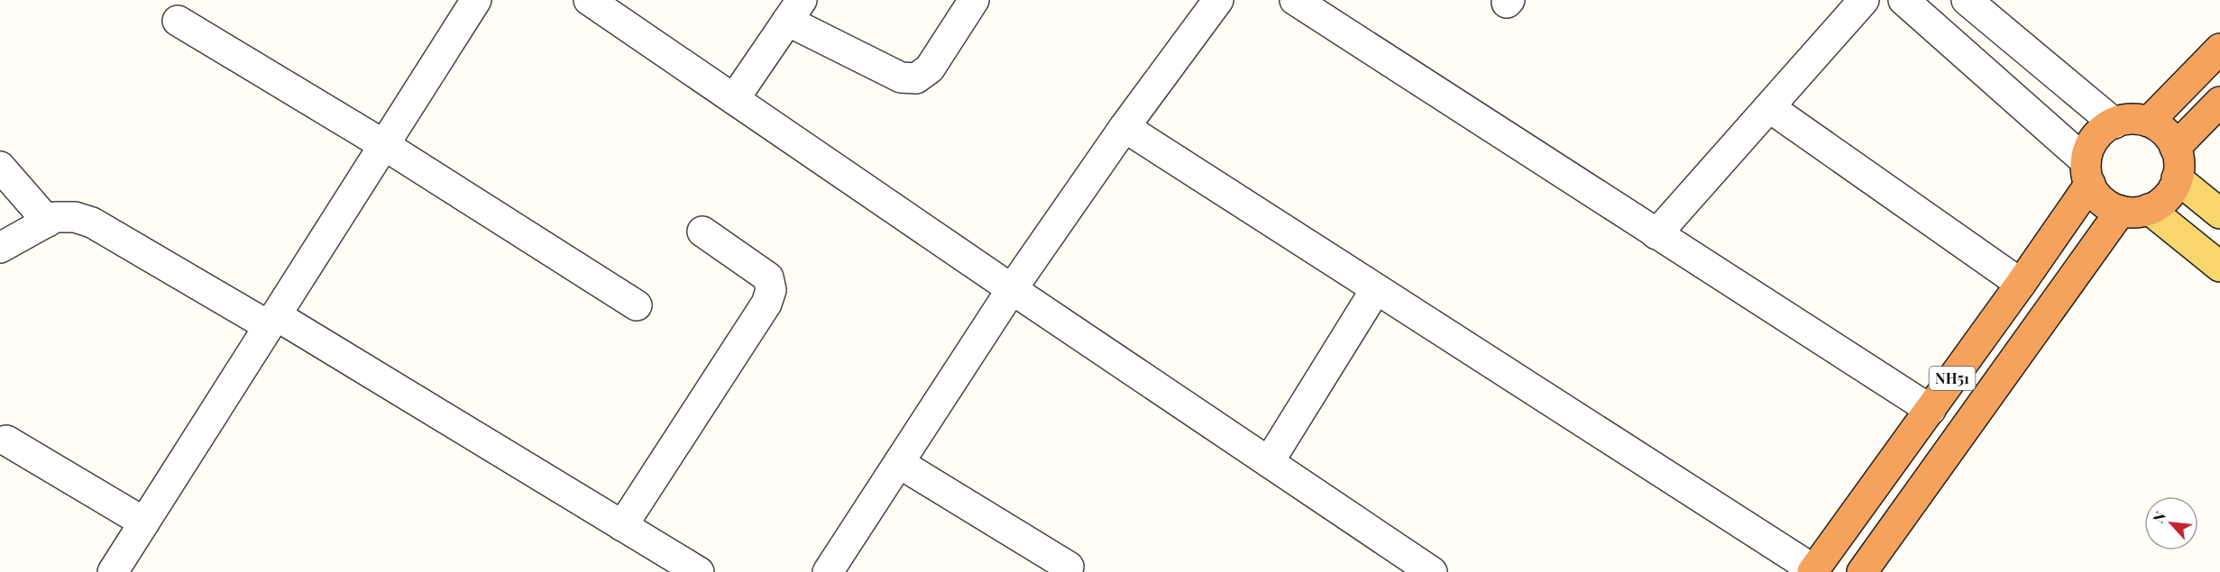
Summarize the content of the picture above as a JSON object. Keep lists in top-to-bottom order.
{
  "streets": {
    "highway": ["NH51"]
  },
  "north": "top left"
}
